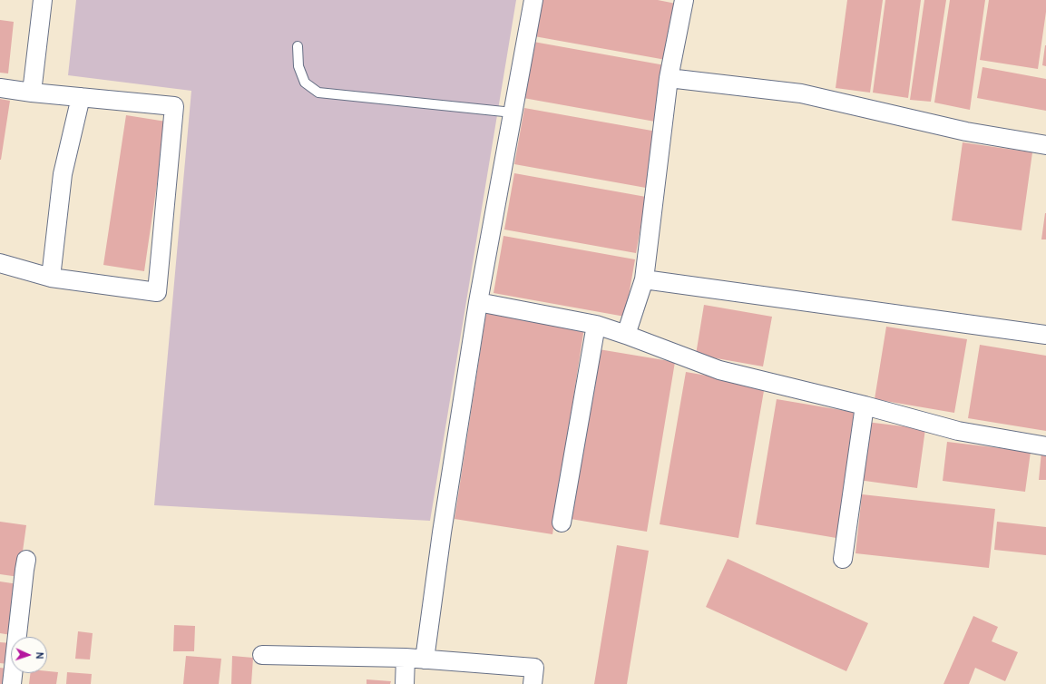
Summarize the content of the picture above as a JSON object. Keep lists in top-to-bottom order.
{
  "north": "right"
}
